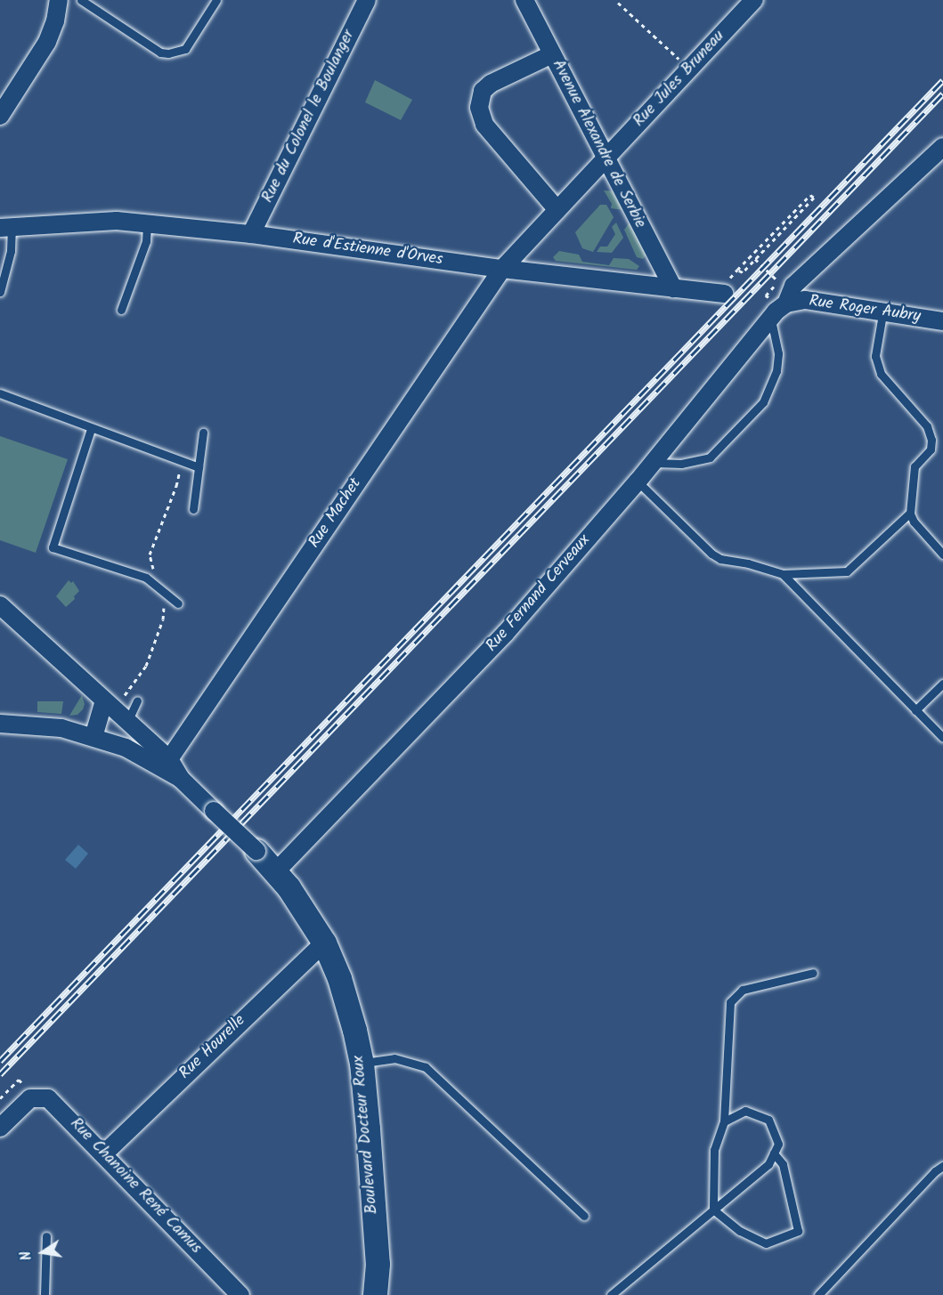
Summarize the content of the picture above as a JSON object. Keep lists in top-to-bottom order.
{
  "streets": {
    "street": [
      "Rue Jules Bruneau",
      "Rue du Colonel le Boulanger",
      "Avenue Alexandre de Serbie",
      "Rue d'Estienne d'Orves",
      "Rue Roger Aubry",
      "Rue Machet",
      "Rue Fernand Cerveaux",
      "Rue Hourelle",
      "Boulevard Docteur Roux",
      "Rue Chanoine René Camus"
    ]
  },
  "crossings": [
    ["Rue Jules Bruneau", "Avenue Alexandre de Serbie"],
    ["Rue Jules Bruneau", "Rue Machet"],
    ["Rue du Colonel le Boulanger", "Rue d'Estienne d'Orves"],
    ["Avenue Alexandre de Serbie", "Rue d'Estienne d'Orves"],
    ["Rue d'Estienne d'Orves", "Rue Machet"],
    ["Rue Roger Aubry", "Rue Fernand Cerveaux"],
    ["Rue Machet", "Boulevard Docteur Roux"],
    ["Rue Fernand Cerveaux", "Boulevard Docteur Roux"],
    ["Rue Hourelle", "Boulevard Docteur Roux"],
    ["Rue Hourelle", "Rue Chanoine René Camus"]
  ],
  "north": "left"
}
